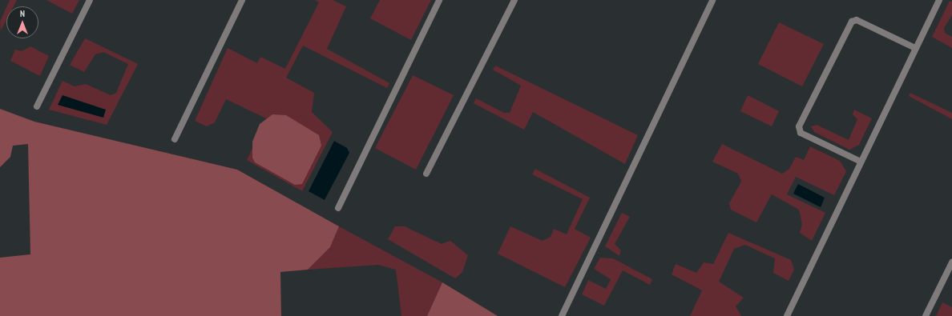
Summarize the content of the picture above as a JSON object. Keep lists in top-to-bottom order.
{
  "north": "top"
}
